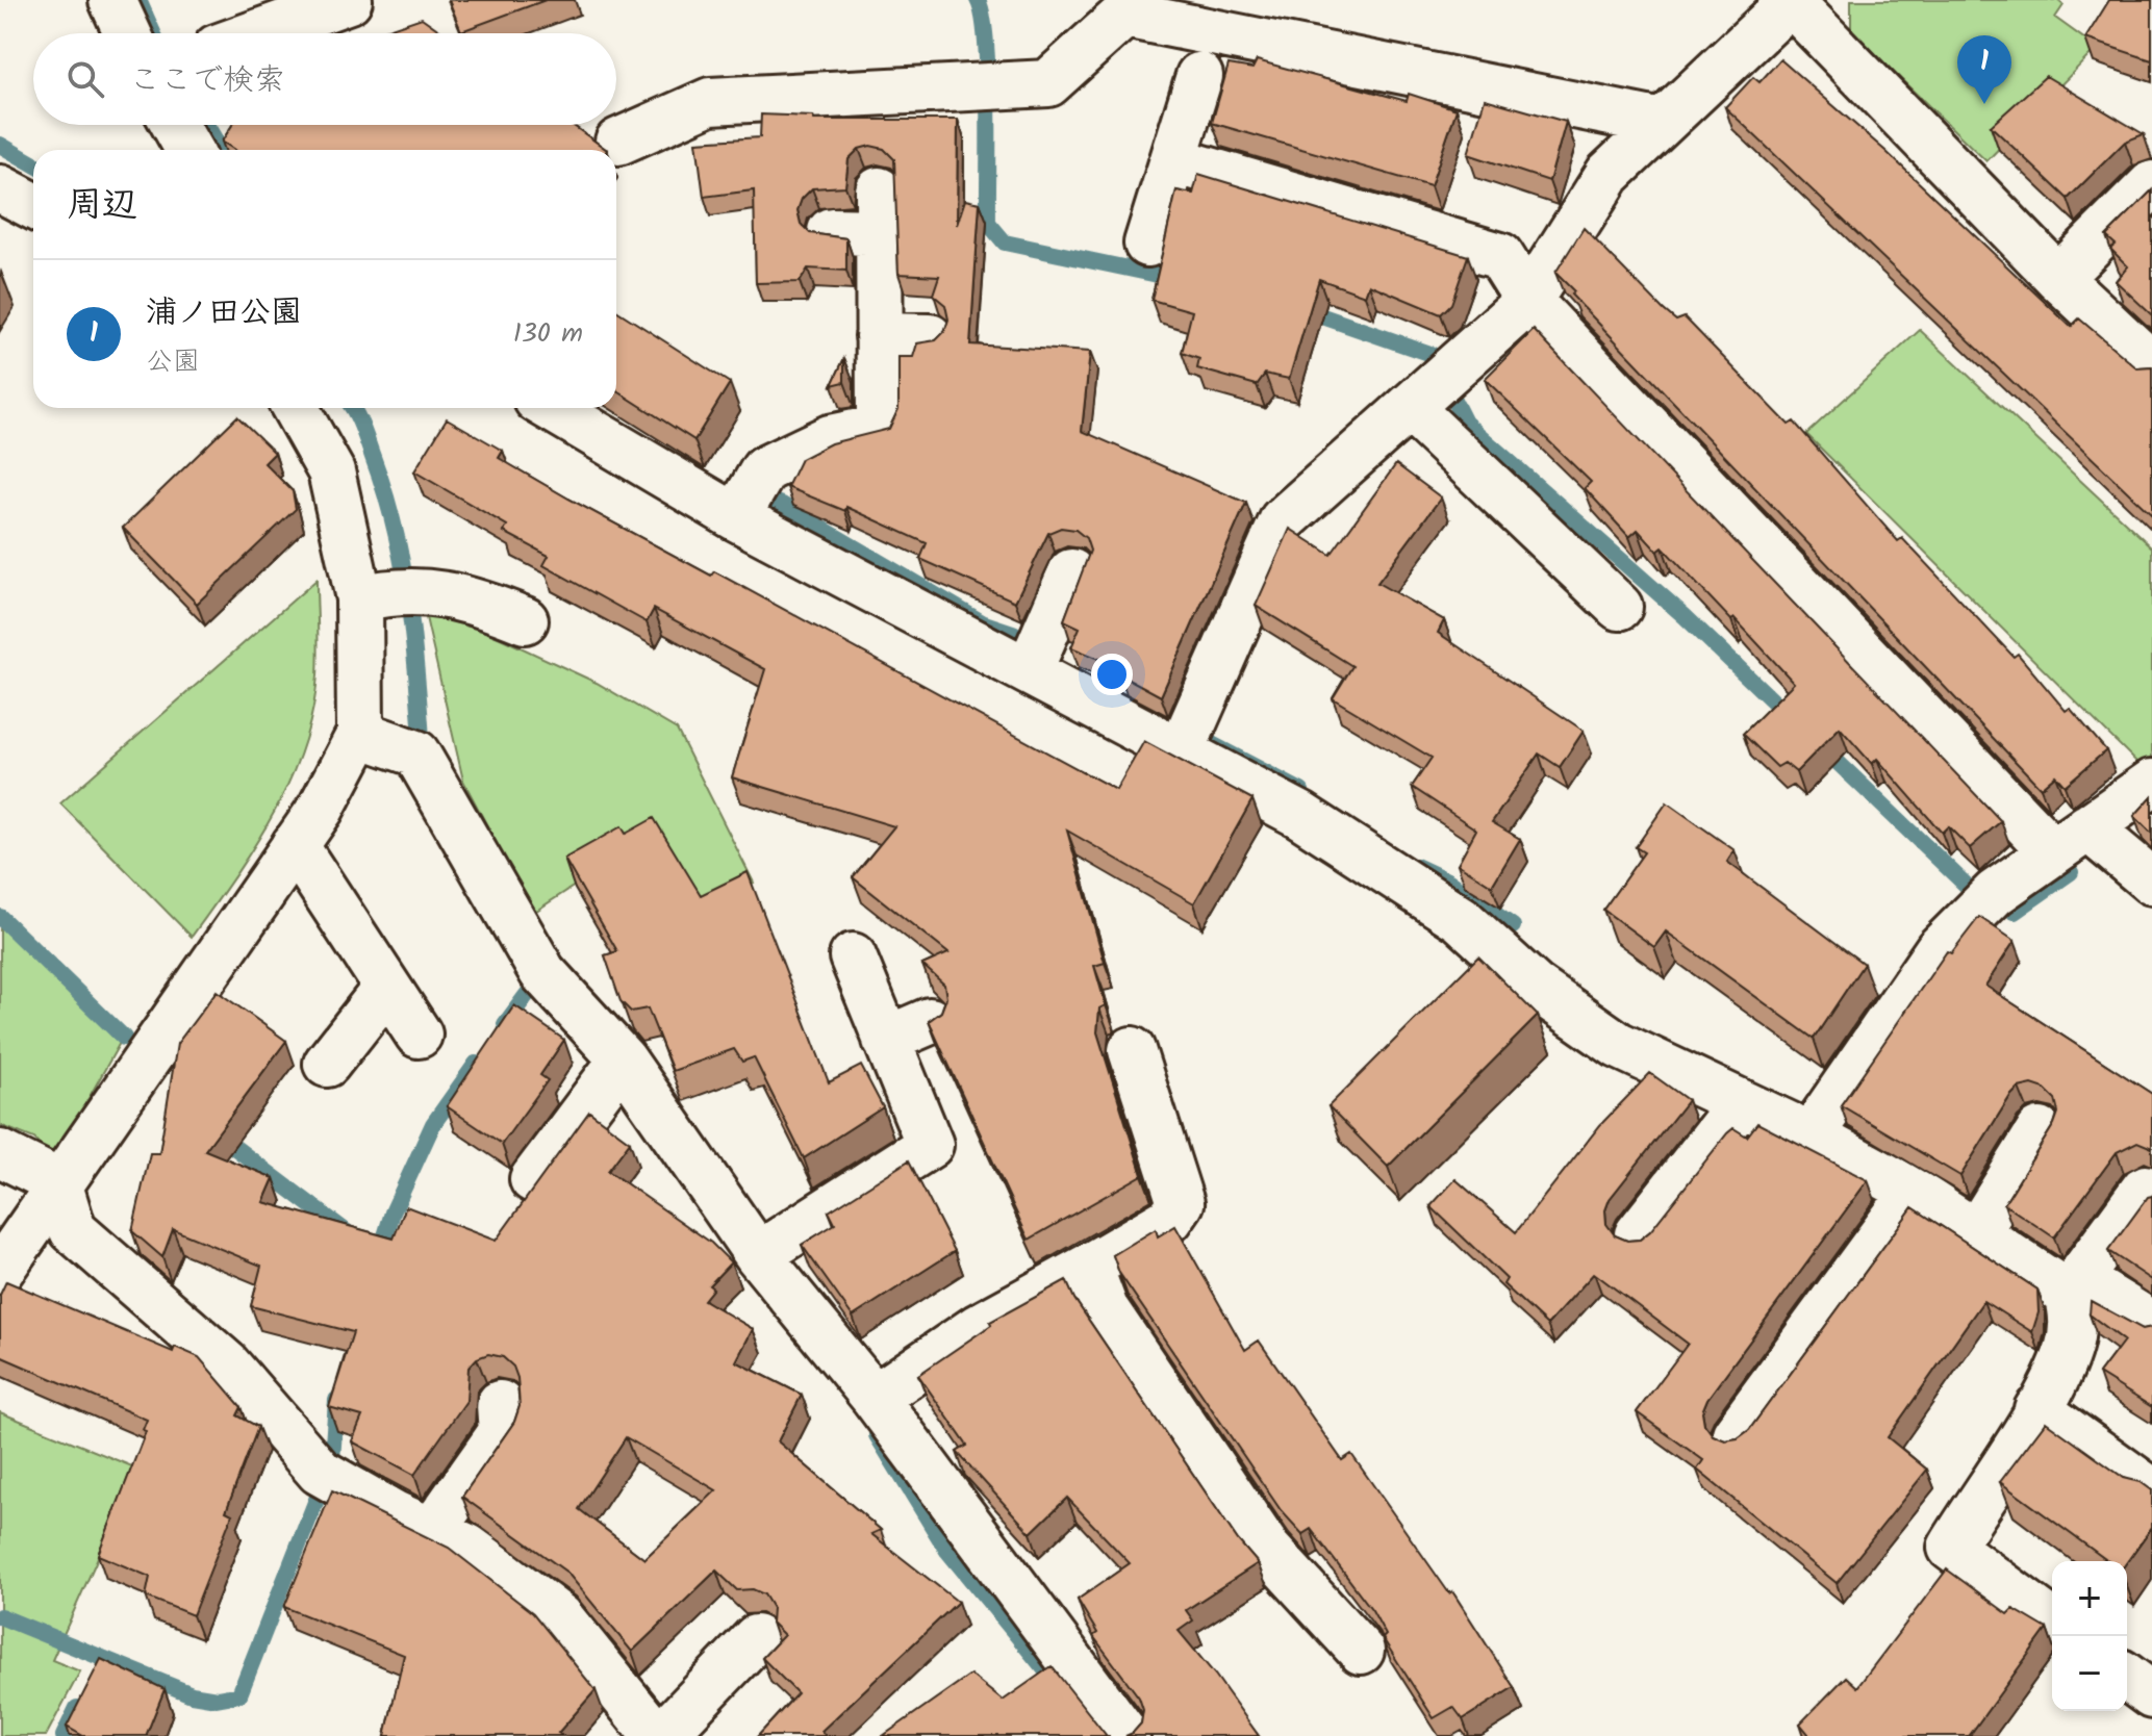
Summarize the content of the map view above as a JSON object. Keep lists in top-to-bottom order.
{
  "page": {
    "search": "ここで検索",
    "pins": "1",
    "heading": "周辺",
    "list": [
      {
        "mark": "1",
        "name": "浦ノ田公園",
        "note": "公園",
        "value": "130 m"
      }
    ],
    "map_buttons": ["+", "−"]
  }
}
